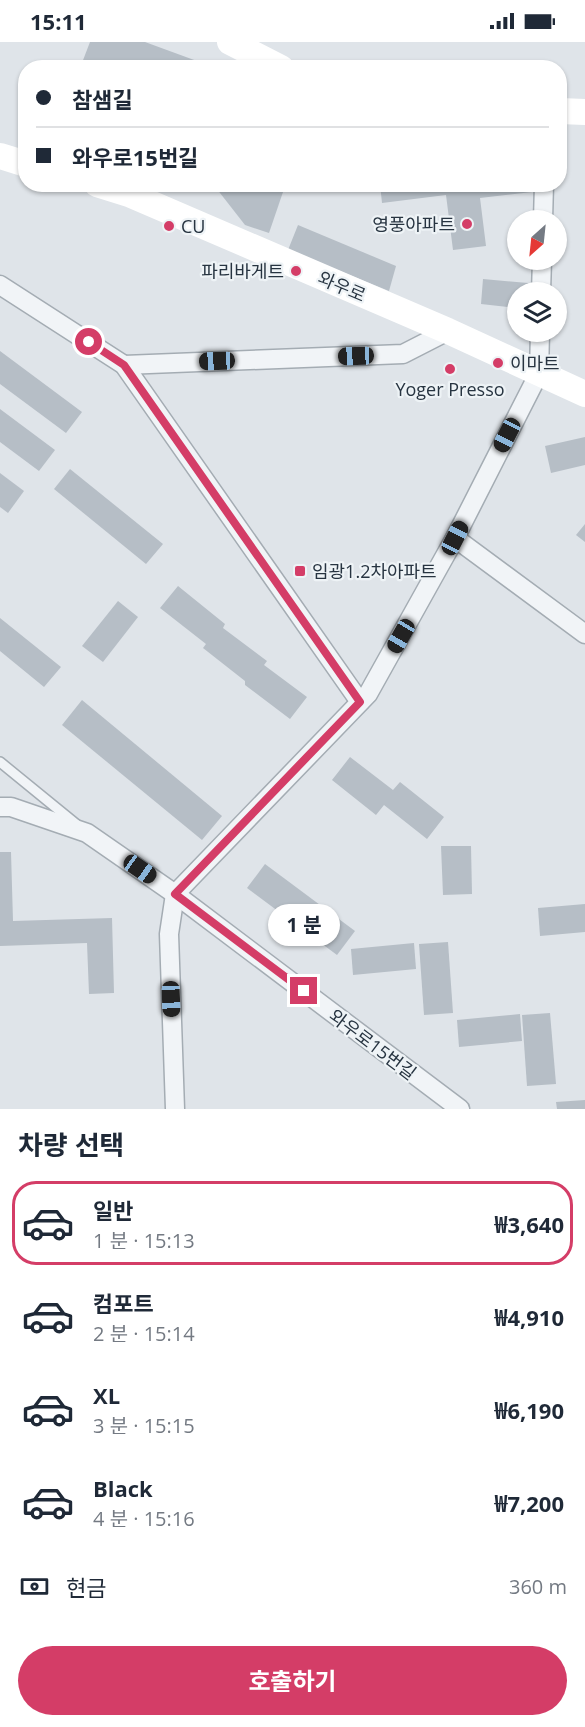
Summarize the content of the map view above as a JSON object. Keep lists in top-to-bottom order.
{
  "streets": {
    "street": ["와우로", "와우로15번길"]
  },
  "places": {
    "other": [
      "영풍아파트",
      "CU",
      "파리바게트",
      "이마트",
      "Yoger Presso"
    ],
    "transit": ["임광1.2차아파트"]
  },
  "north": "bottom left",
  "page": {
    "status": "15:11",
    "banner": ["참샘길", "와우로15번길"],
    "bubble": "1 분",
    "heading": "차량 선택",
    "list": [
      {
        "name": "일반",
        "note": "1 분 · 15:13",
        "value": "₩3,640"
      },
      {
        "name": "컴포트",
        "note": "2 분 · 15:14",
        "value": "₩4,910"
      },
      {
        "name": "XL",
        "note": "3 분 · 15:15",
        "value": "₩6,190"
      },
      {
        "name": "Black",
        "note": "4 분 · 15:16",
        "value": "₩7,200"
      }
    ],
    "pay": ["현금", "360 m"],
    "buttons": "호출하기"
  }
}
